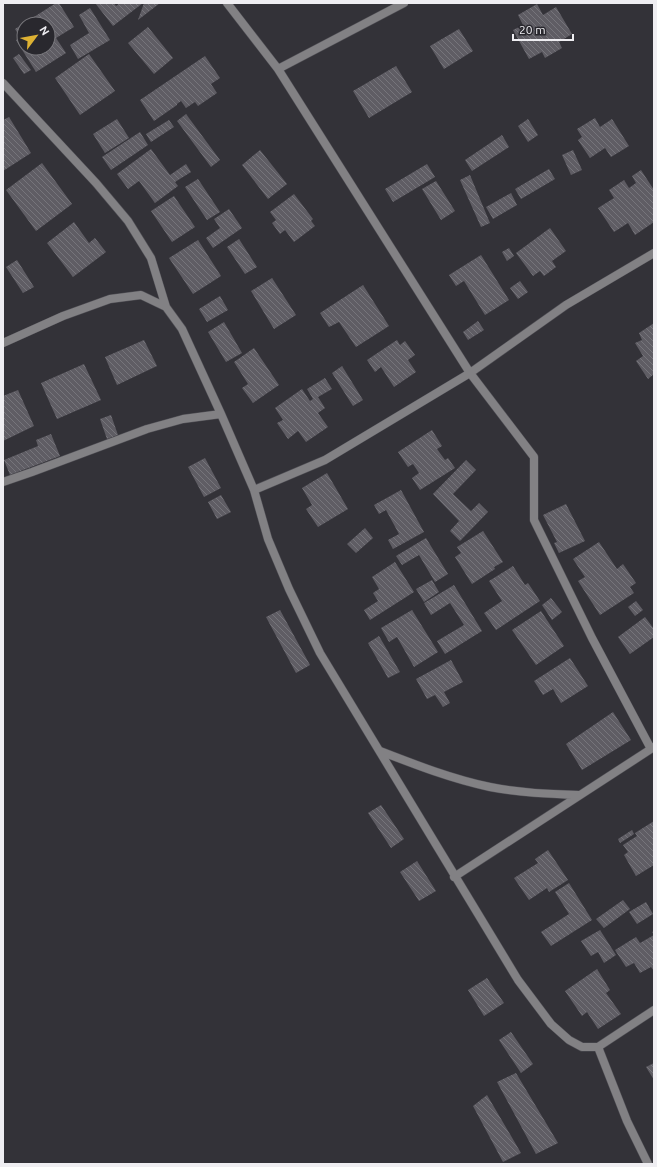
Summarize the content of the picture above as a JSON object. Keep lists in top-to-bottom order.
{
  "scale_bar": "20 m",
  "north": "top right"
}
